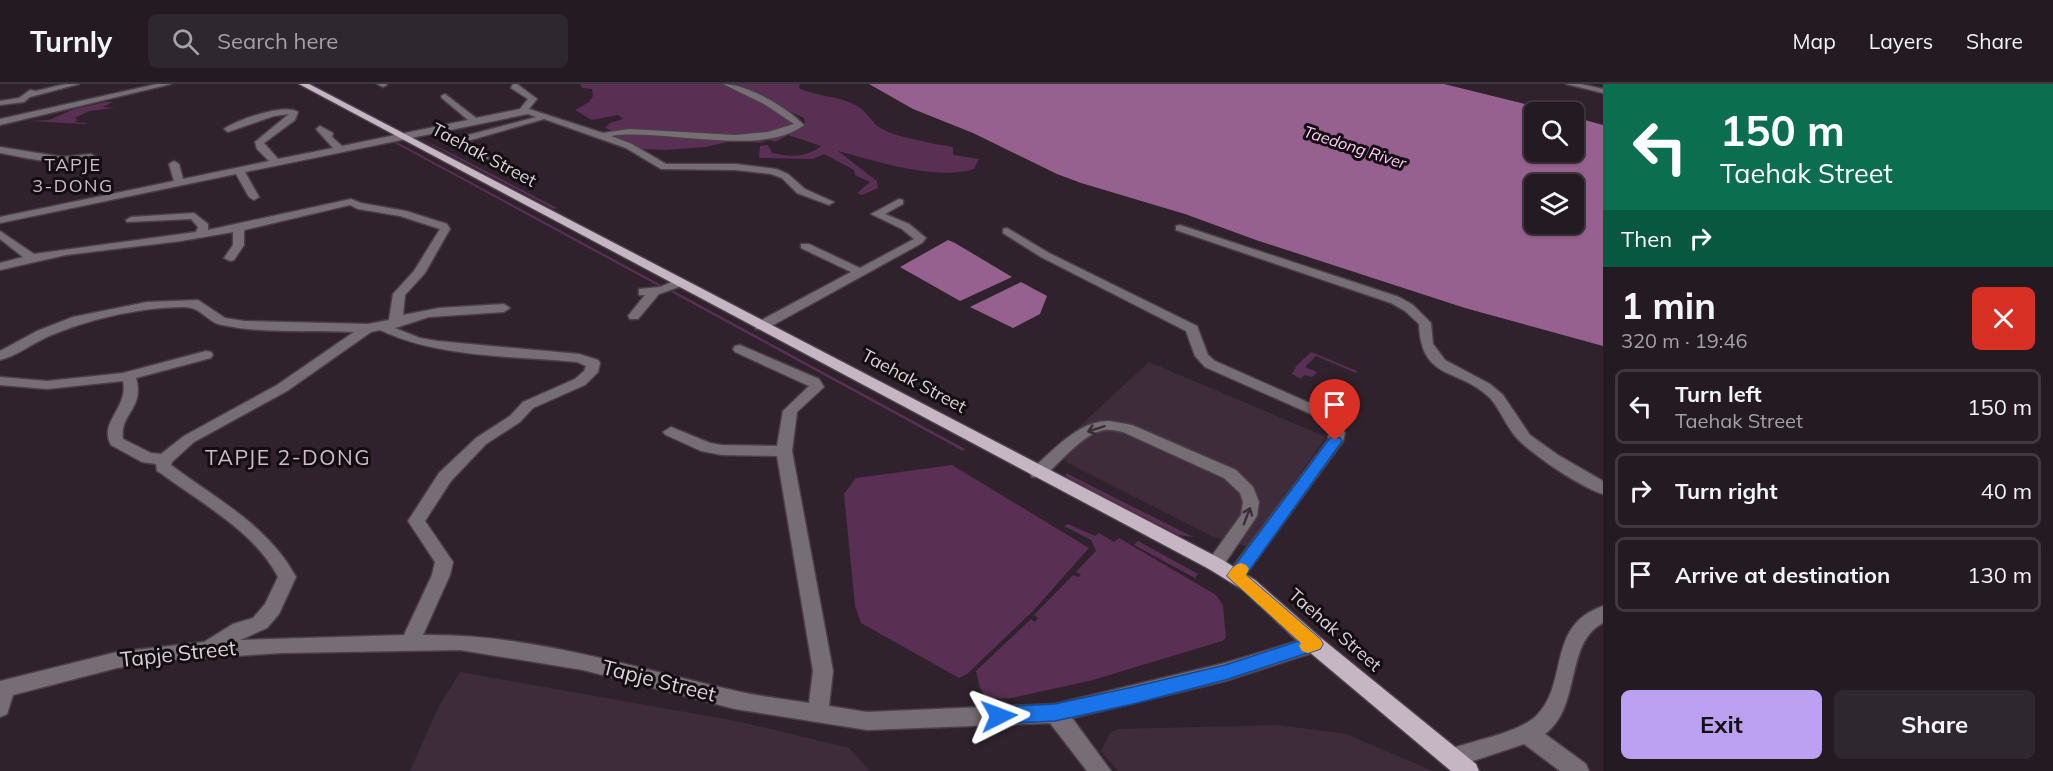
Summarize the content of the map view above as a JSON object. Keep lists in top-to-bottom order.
{
  "streets": {
    "main road": ["Taehak Street"],
    "street": ["Tapje Street"]
  },
  "crossings": [
    ["Taehak Street", "Tapje Street"]
  ],
  "districts": ["TAPJE 3-DONG", "TAPJE 2-DONG"],
  "water": ["Taedong River"],
  "page": {
    "header": "Turnly",
    "search": "Search here",
    "nav": ["Map", "Layers", "Share"],
    "turn": ["150 m", "Taehak Street"],
    "then": "Then",
    "heading": ["1 min", "320 m · 19:46"],
    "list": [
      {
        "name": "Turn left",
        "note": "Taehak Street",
        "value": "150 m"
      },
      {
        "name": "Turn right",
        "value": "40 m"
      },
      {
        "name": "Arrive at destination",
        "value": "130 m"
      }
    ],
    "buttons": ["Exit", "Share"]
  }
}
